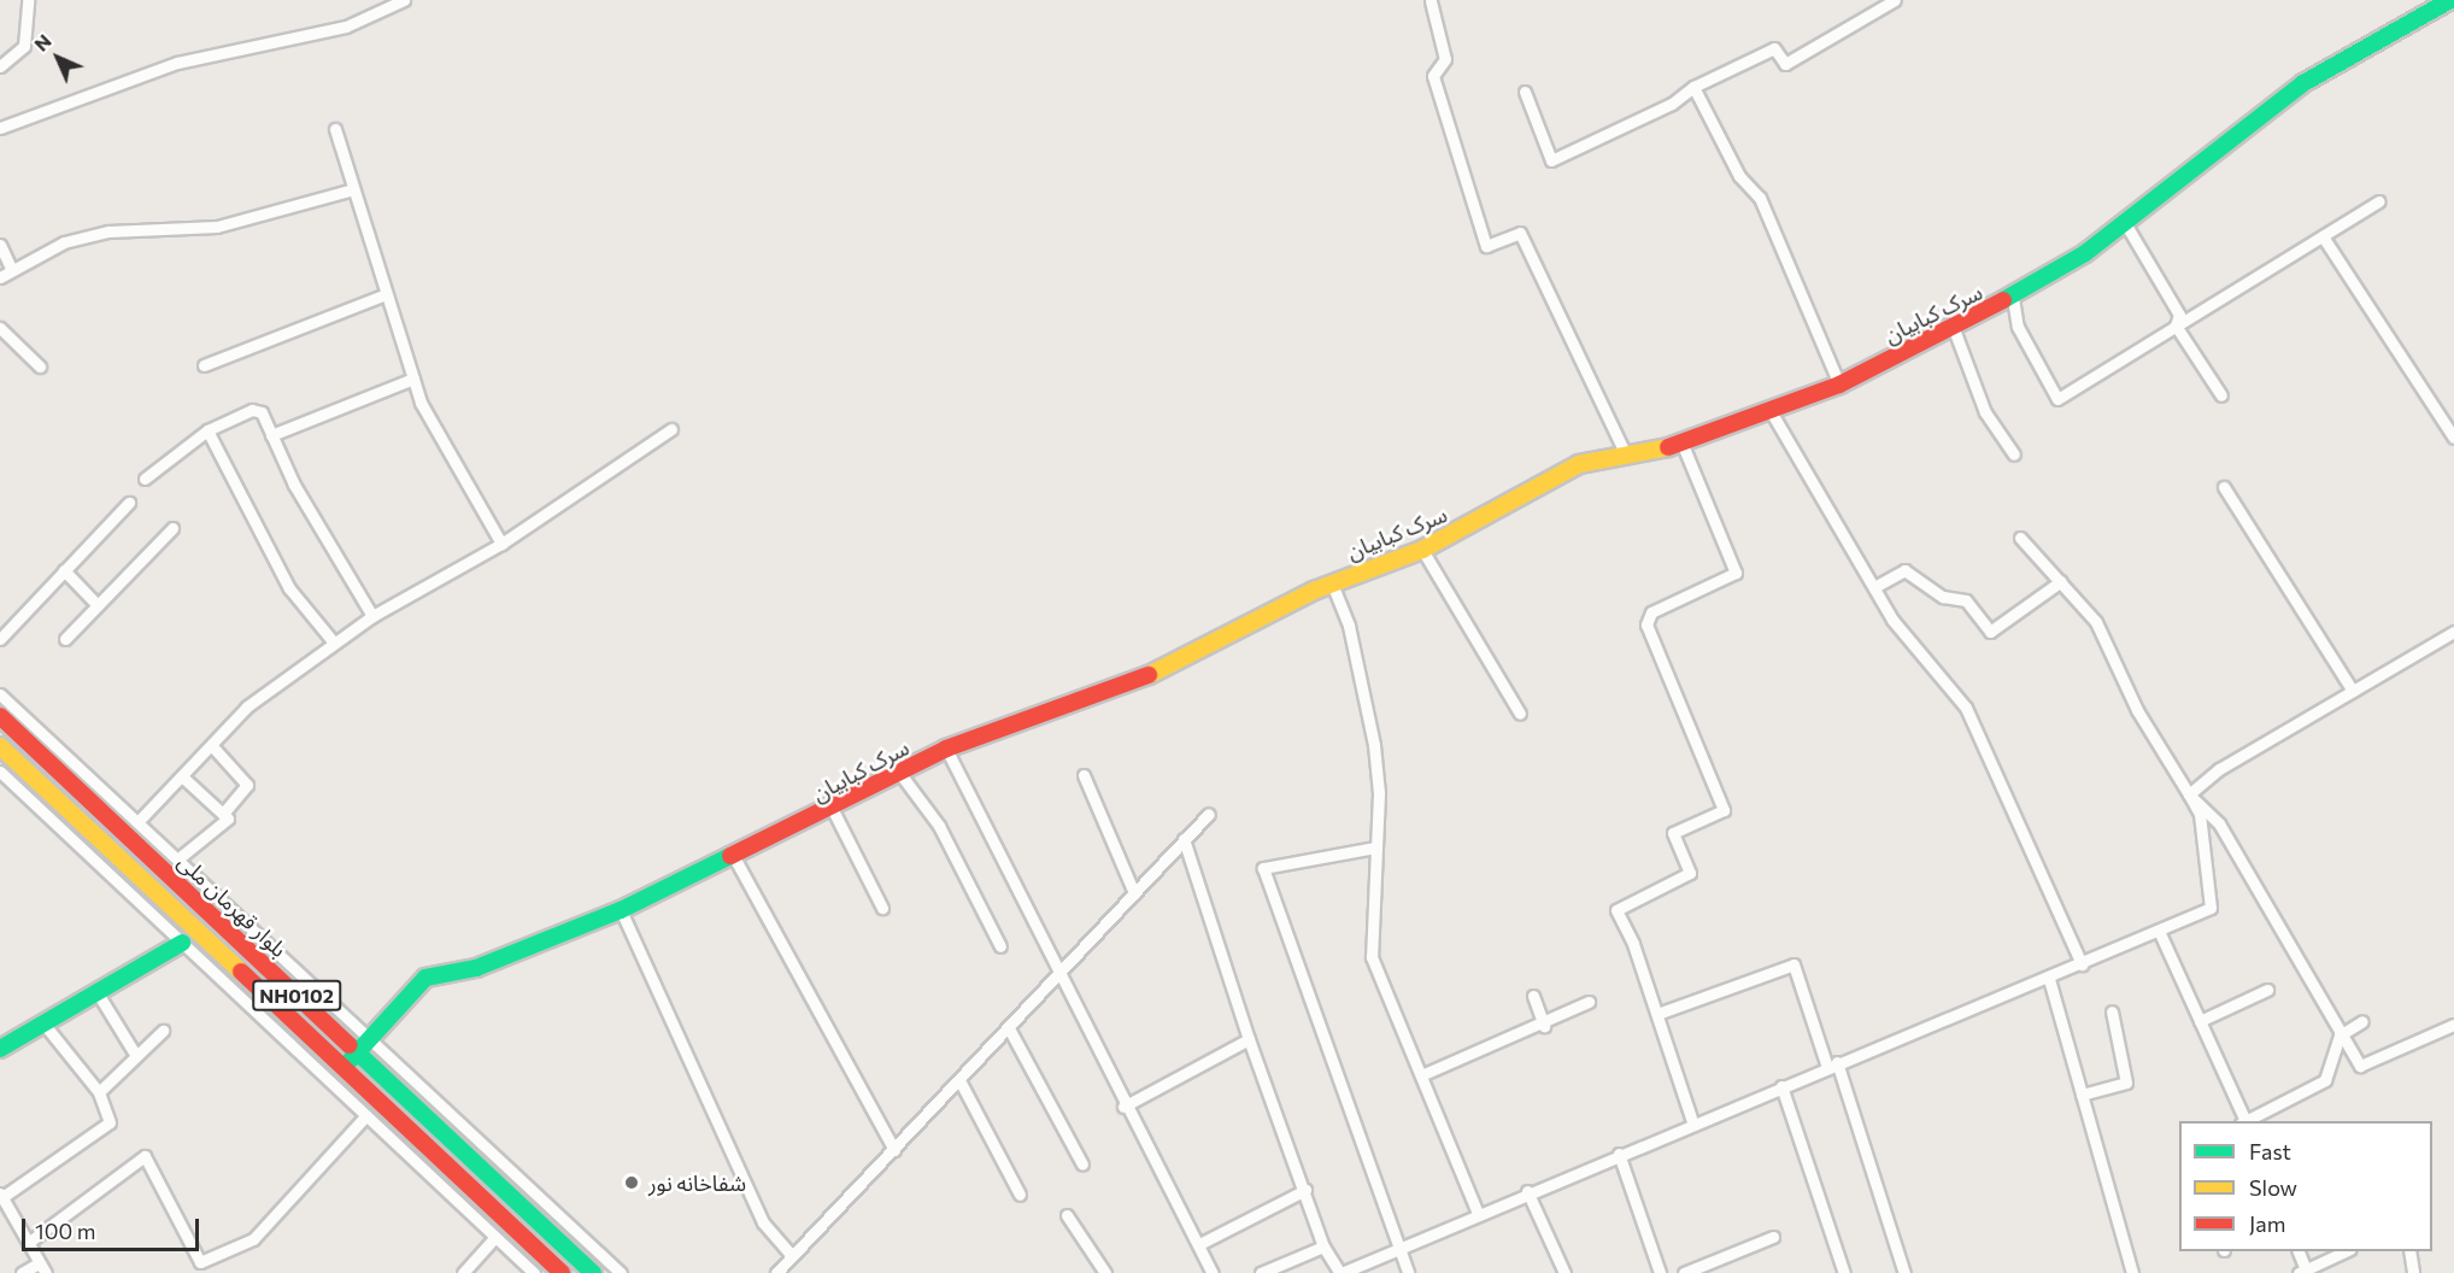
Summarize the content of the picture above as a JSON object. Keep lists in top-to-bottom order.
{
  "streets": {
    "main road": ["سرک کبابیان", "بلوار قهرمان ملی", "NH0102"]
  },
  "crossings": [
    ["سرک کبابیان", "بلوار قهرمان ملی"]
  ],
  "places": ["شفاخانه نور"],
  "legend": ["Fast", "Slow", "Jam"],
  "scale_bar": "100 m",
  "north": "top left"
}
